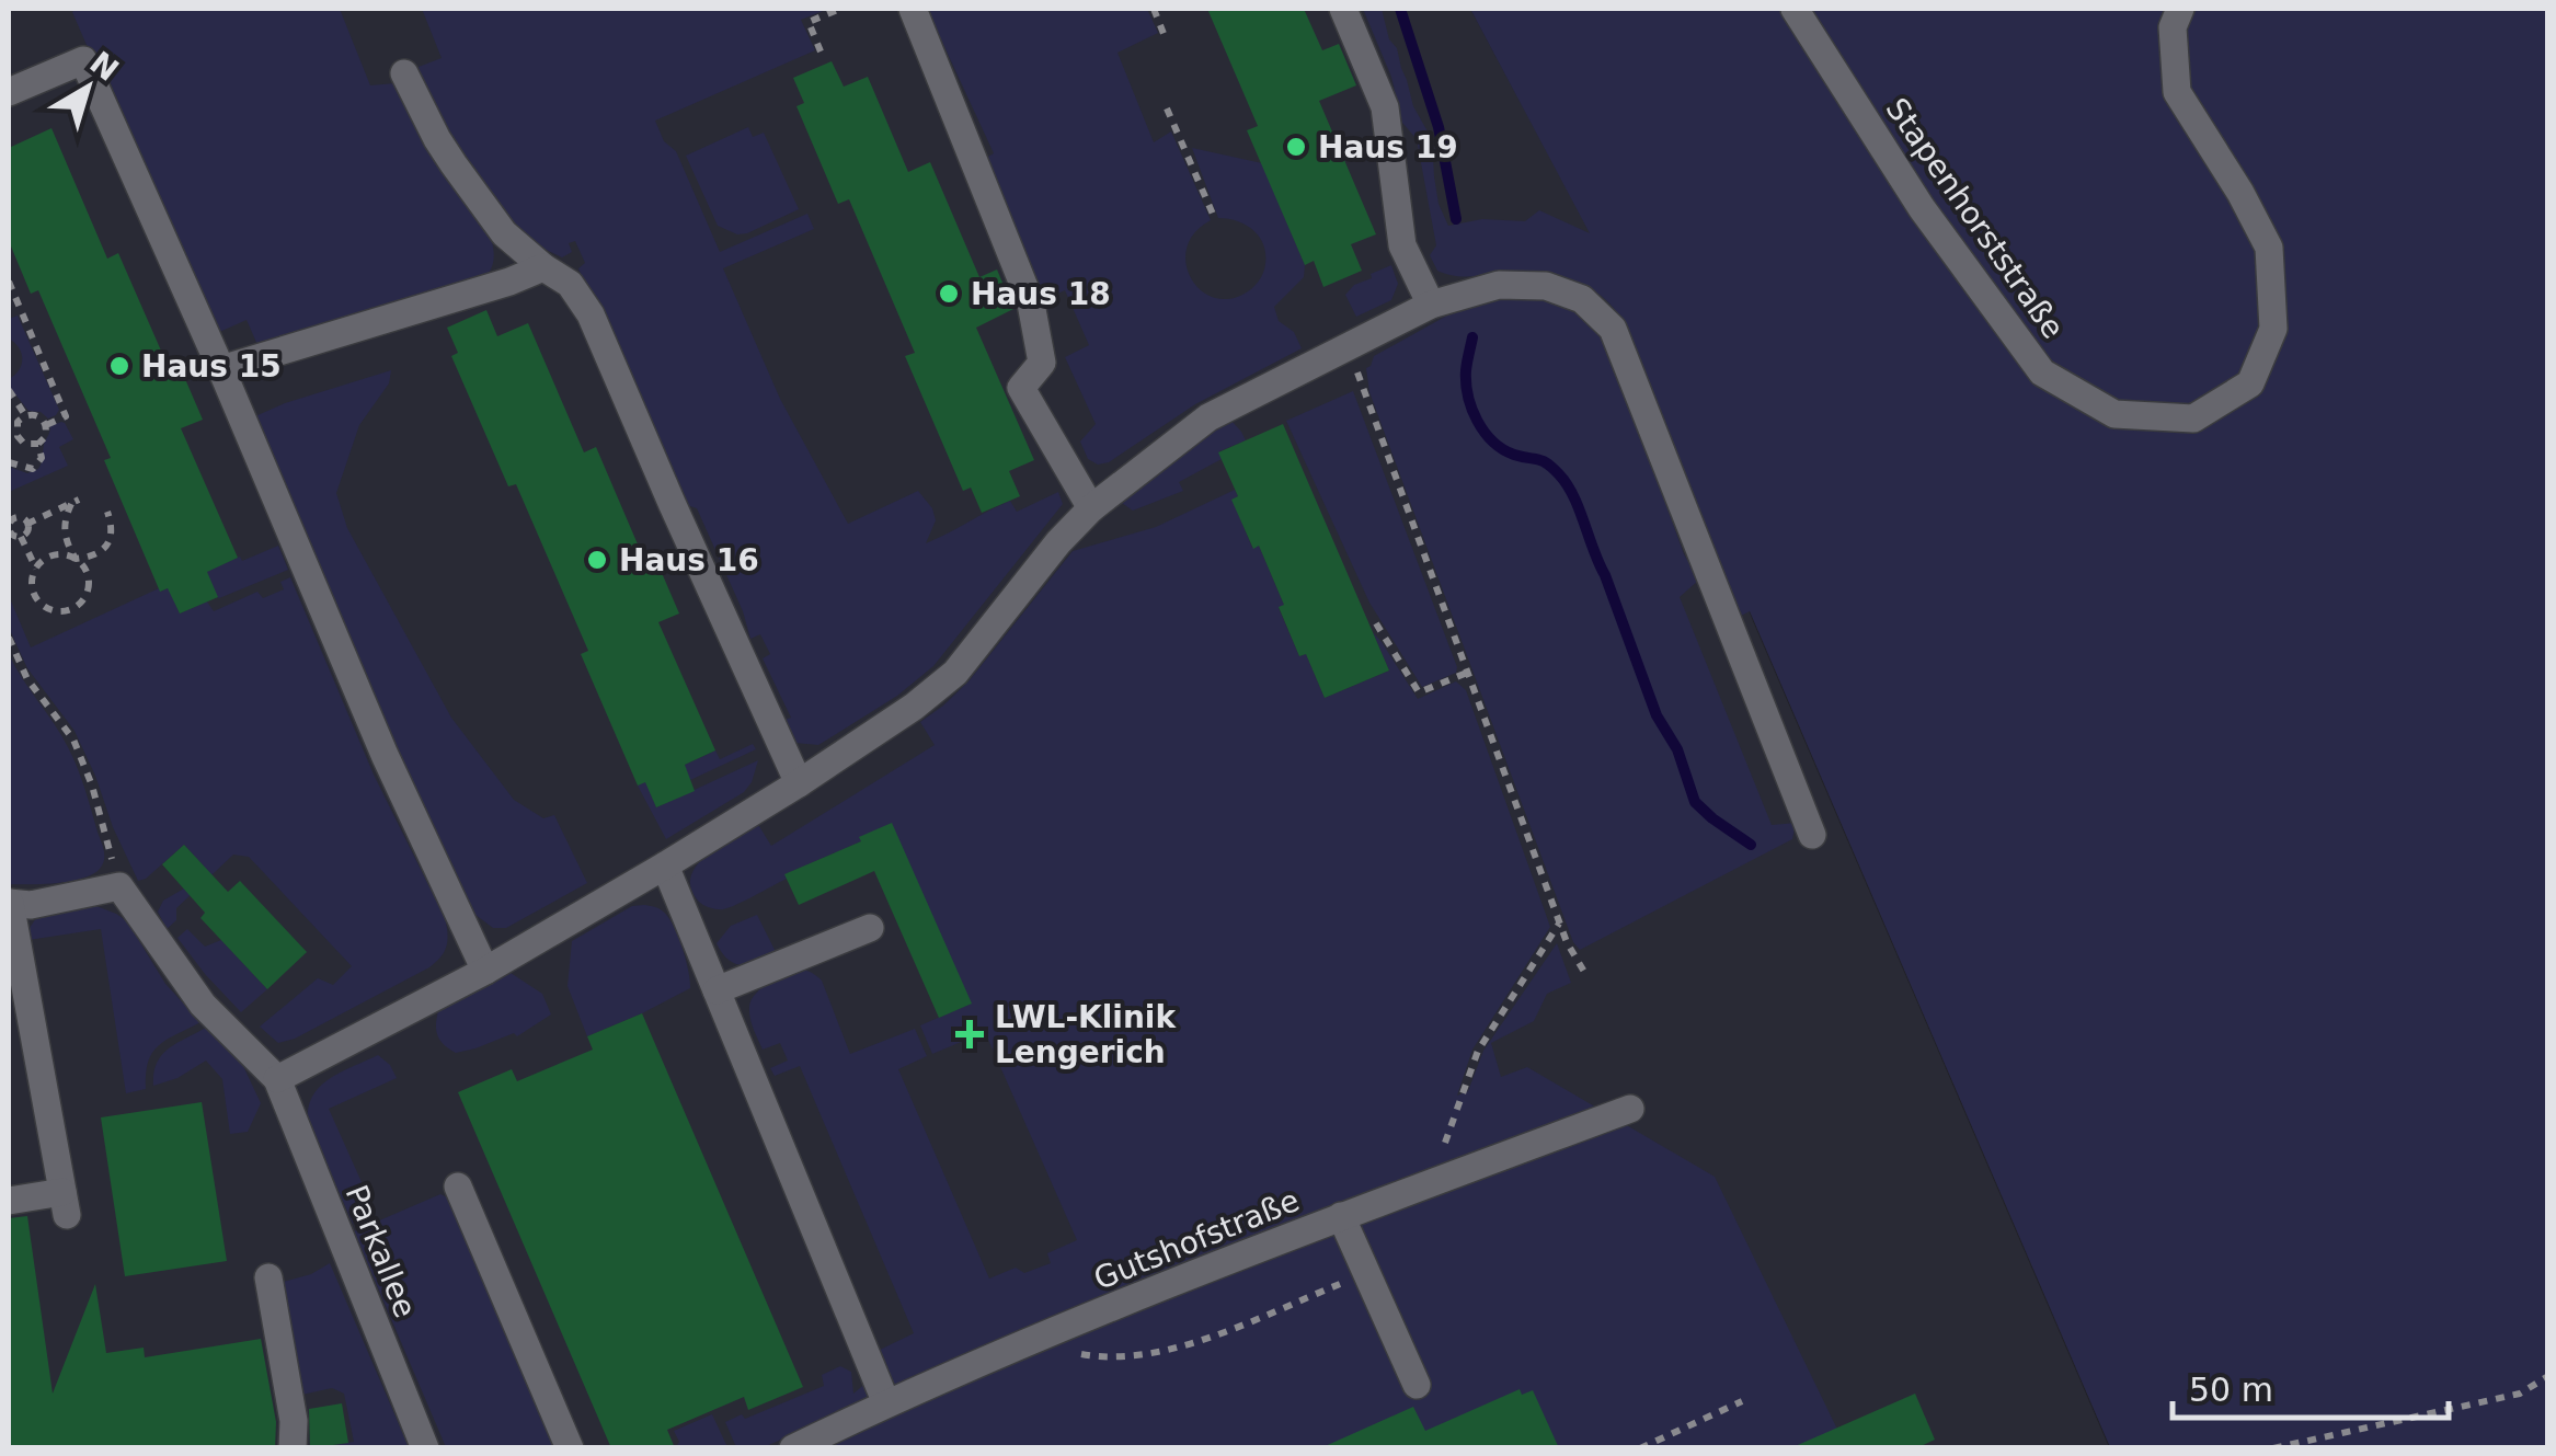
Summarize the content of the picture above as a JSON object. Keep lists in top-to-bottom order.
{
  "streets": {
    "street": ["Stapenhorststraße", "Gutshofstraße", "Parkallee"]
  },
  "places": {
    "other": [
      "Haus 19",
      "Haus 18",
      "Haus 15",
      "Haus 16"
    ],
    "health": ["LWL-Klinik Lengerich"]
  },
  "scale_bar": "50 m",
  "north": "top right"
}
